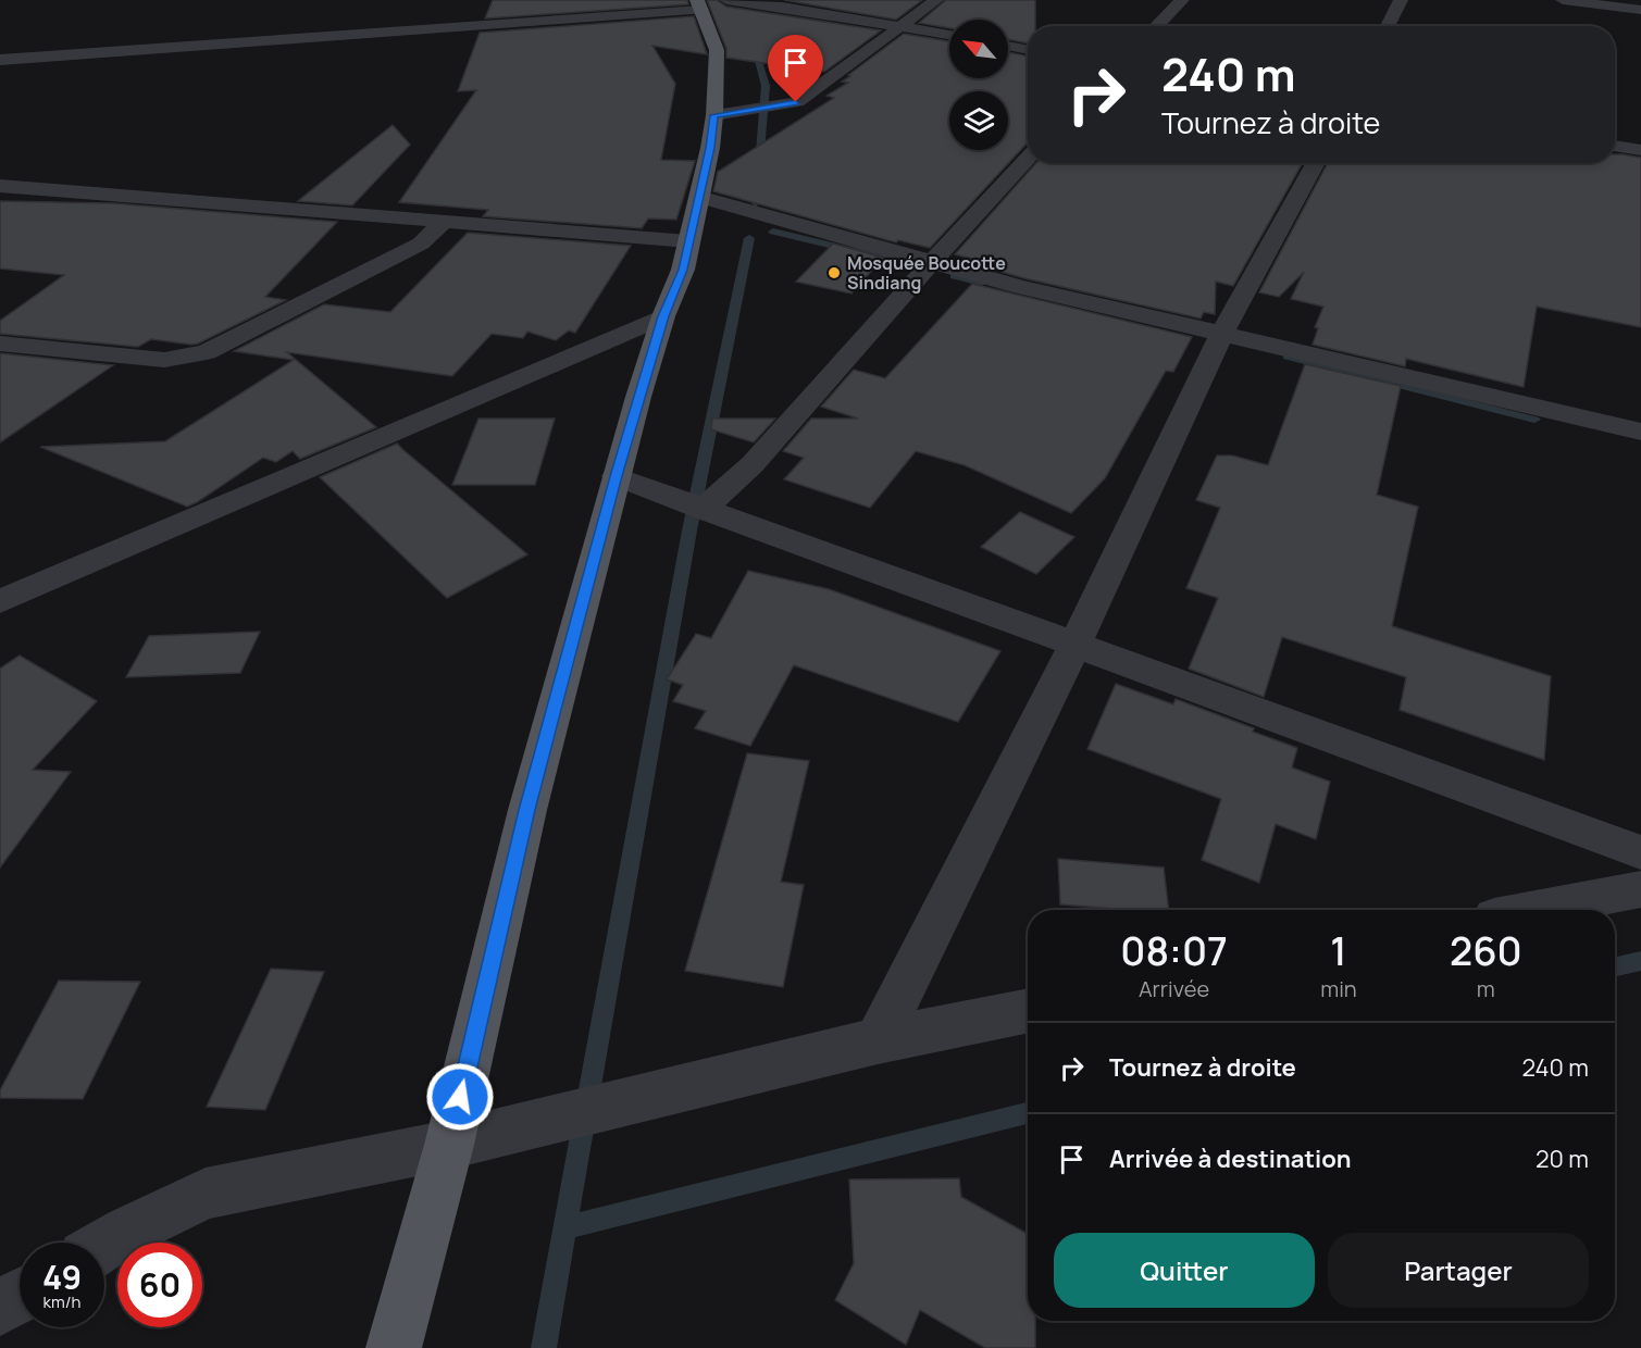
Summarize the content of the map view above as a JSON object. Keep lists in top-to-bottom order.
{
  "places": ["Mosquée Boucotte Sindiang"],
  "north": "top left",
  "page": {
    "turn": ["240 m", "Tournez à droite"],
    "eta": [
      "08:07",
      "Arrivée",
      "1",
      "min",
      "260",
      "m"
    ],
    "list": [
      {
        "name": "Tournez à droite",
        "value": "240 m"
      },
      {
        "name": "Arrivée à destination",
        "value": "20 m"
      }
    ],
    "buttons": ["Quitter", "Partager"],
    "speed": "49 km/h",
    "limit": "60"
  }
}
